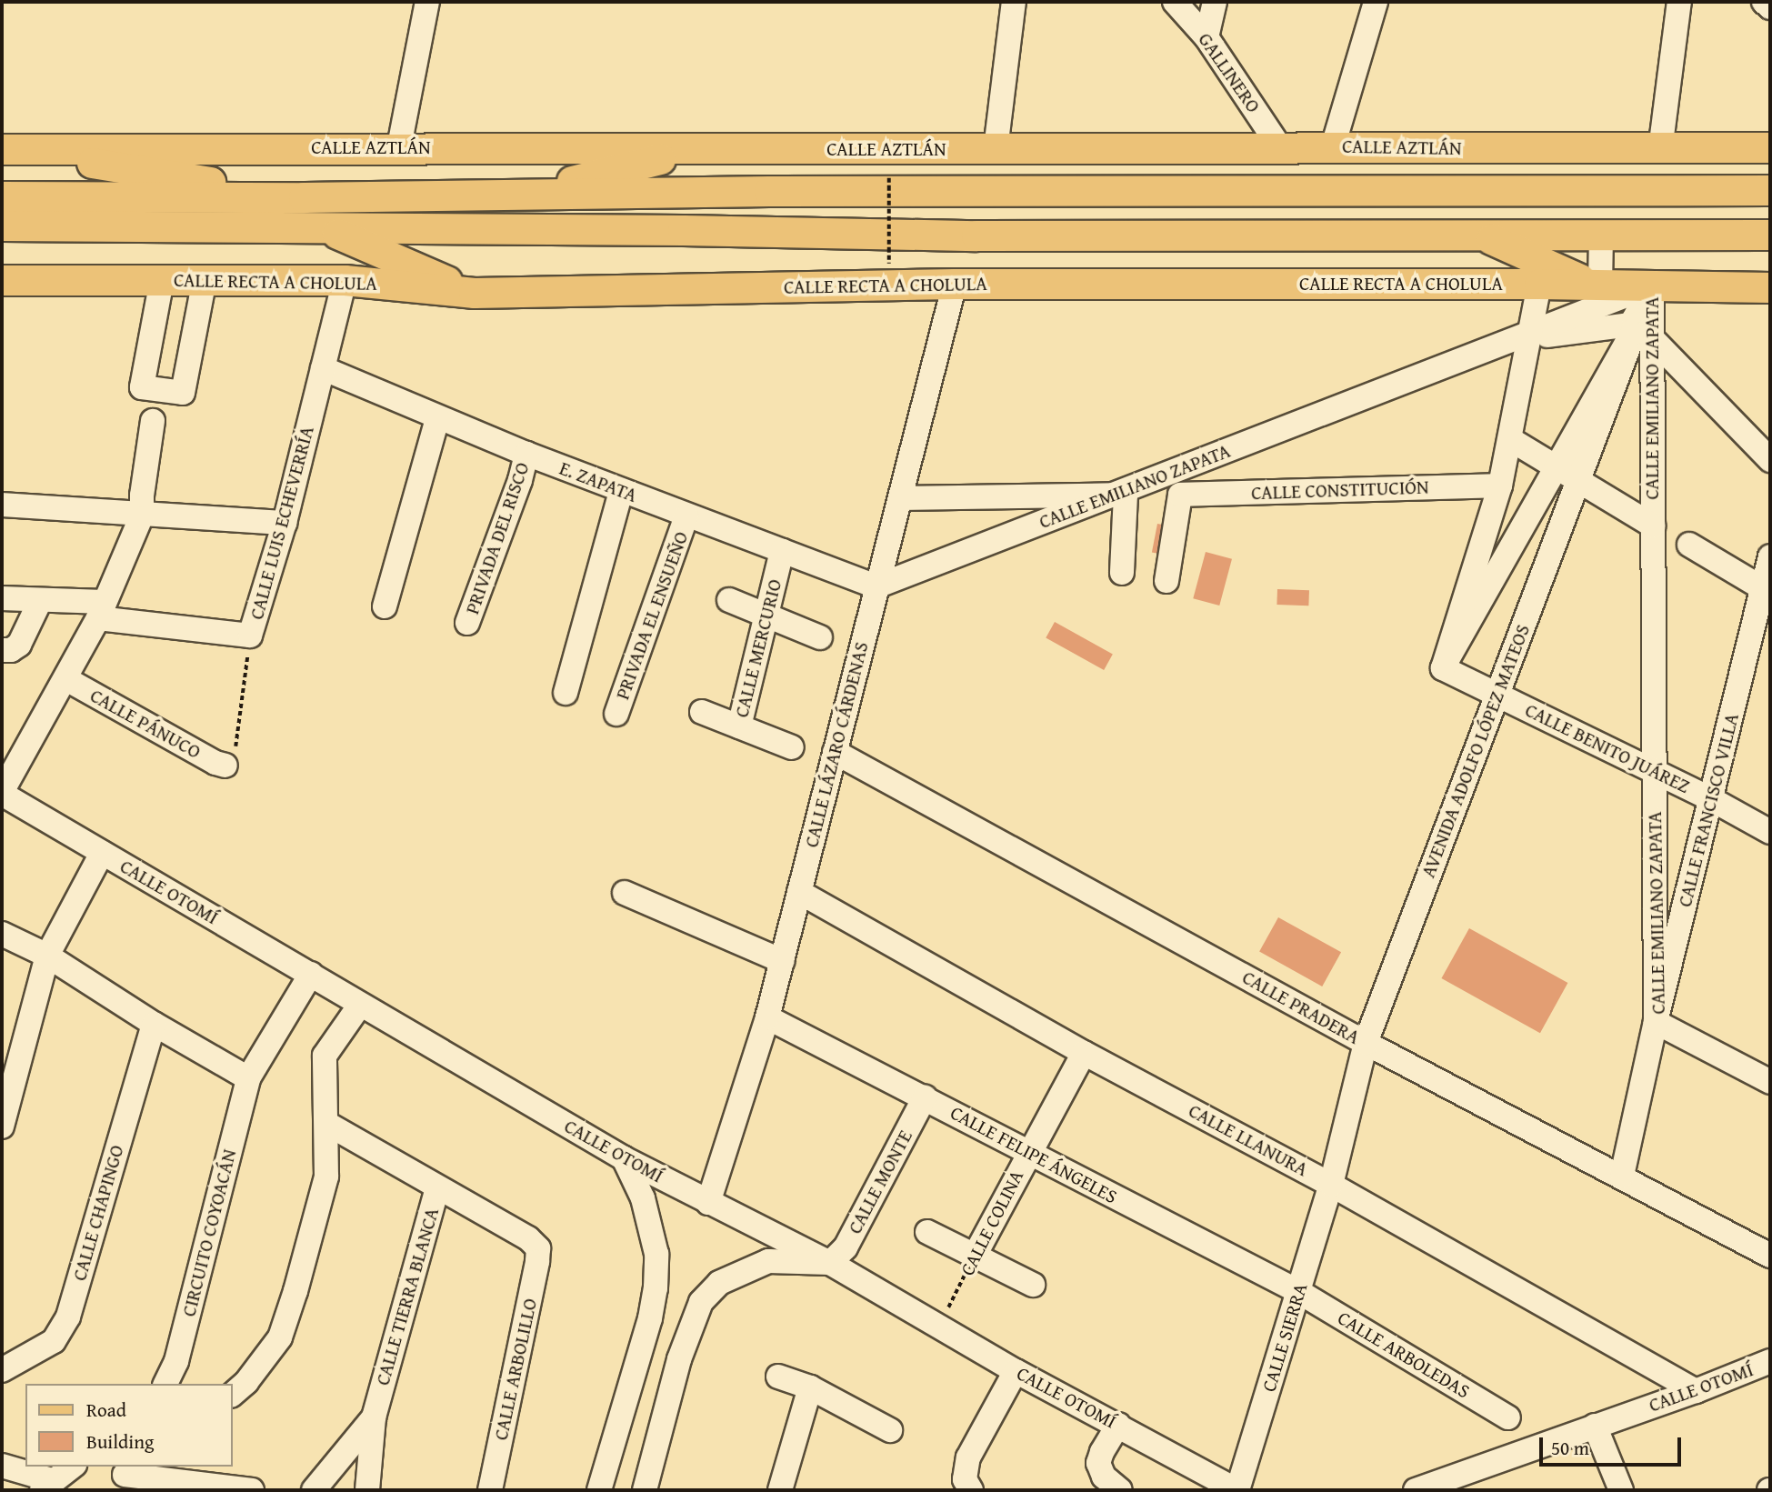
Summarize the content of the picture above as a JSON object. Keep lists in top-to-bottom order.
{
  "streets": {
    "main road": ["CALLE AZTLÁN", "CALLE RECTA A CHOLULA"],
    "street": [
      "GALLINERO",
      "CALLE EMILIANO ZAPATA",
      "E. ZAPATA",
      "CALLE CONSTITUCIÓN",
      "CALLE LUIS ECHEVERRÍA",
      "PRIVADA DEL RISCO",
      "PRIVADA EL ENSUEÑO",
      "CALLE MERCURIO",
      "CALLE PÁNUCO",
      "CALLE LÁZARO CÁRDENAS",
      "CALLE BENITO JUÁREZ",
      "AVENIDA ADOLFO LÓPEZ MATEOS",
      "CALLE FRANCISCO VILLA",
      "CALLE OTOMÍ",
      "CALLE PRADERA",
      "CALLE LLANURA",
      "CALLE FELIPE ÁNGELES",
      "CALLE MONTE",
      "CALLE CHAPINGO",
      "CALLE COLINA",
      "CIRCUITO COYOACÁN",
      "CALLE TIERRA BLANCA",
      "CALLE SIERRA",
      "CALLE ARBOLEDAS",
      "CALLE ARBOLILLO"
    ]
  },
  "crossings": [
    ["GALLINERO", "CALLE AZTLÁN"],
    ["CALLE RECTA A CHOLULA", "CALLE EMILIANO ZAPATA"],
    ["CALLE RECTA A CHOLULA", "CALLE LUIS ECHEVERRÍA"],
    ["CALLE RECTA A CHOLULA", "CALLE LÁZARO CÁRDENAS"],
    ["CALLE RECTA A CHOLULA", "AVENIDA ADOLFO LÓPEZ MATEOS"],
    ["CALLE EMILIANO ZAPATA", "E. ZAPATA"],
    ["CALLE EMILIANO ZAPATA", "CALLE LÁZARO CÁRDENAS"],
    ["CALLE EMILIANO ZAPATA", "CALLE BENITO JUÁREZ"],
    ["CALLE EMILIANO ZAPATA", "AVENIDA ADOLFO LÓPEZ MATEOS"],
    ["CALLE EMILIANO ZAPATA", "CALLE FRANCISCO VILLA"],
    ["E. ZAPATA", "CALLE LUIS ECHEVERRÍA"],
    ["E. ZAPATA", "PRIVADA DEL RISCO"],
    ["E. ZAPATA", "PRIVADA EL ENSUEÑO"],
    ["E. ZAPATA", "CALLE MERCURIO"],
    ["E. ZAPATA", "CALLE LÁZARO CÁRDENAS"],
    ["CALLE LUIS ECHEVERRÍA", "CALLE PÁNUCO"],
    ["CALLE LÁZARO CÁRDENAS", "CALLE OTOMÍ"],
    ["CALLE LÁZARO CÁRDENAS", "CALLE PRADERA"],
    ["CALLE LÁZARO CÁRDENAS", "CALLE LLANURA"],
    ["CALLE LÁZARO CÁRDENAS", "CALLE FELIPE ÁNGELES"],
    ["CALLE BENITO JUÁREZ", "AVENIDA ADOLFO LÓPEZ MATEOS"],
    ["CALLE BENITO JUÁREZ", "CALLE FRANCISCO VILLA"],
    ["AVENIDA ADOLFO LÓPEZ MATEOS", "CALLE PRADERA"],
    ["AVENIDA ADOLFO LÓPEZ MATEOS", "CALLE LLANURA"],
    ["AVENIDA ADOLFO LÓPEZ MATEOS", "CALLE SIERRA"],
    ["CALLE FRANCISCO VILLA", "CALLE PRADERA"],
    ["CALLE OTOMÍ", "CALLE LLANURA"],
    ["CALLE OTOMÍ", "CALLE MONTE"],
    ["CALLE OTOMÍ", "CALLE COLINA"],
    ["CALLE OTOMÍ", "CIRCUITO COYOACÁN"],
    ["CALLE OTOMÍ", "CALLE SIERRA"],
    ["CALLE LLANURA", "CALLE COLINA"],
    ["CALLE LLANURA", "CALLE SIERRA"],
    ["CALLE FELIPE ÁNGELES", "CALLE MONTE"],
    ["CALLE FELIPE ÁNGELES", "CALLE COLINA"],
    ["CALLE FELIPE ÁNGELES", "CALLE SIERRA"],
    ["CALLE FELIPE ÁNGELES", "CALLE ARBOLEDAS"],
    ["CALLE TIERRA BLANCA", "CALLE ARBOLILLO"],
    ["CALLE SIERRA", "CALLE ARBOLEDAS"]
  ],
  "legend": ["Road", "Building"],
  "scale_bar": "50 m"
}
